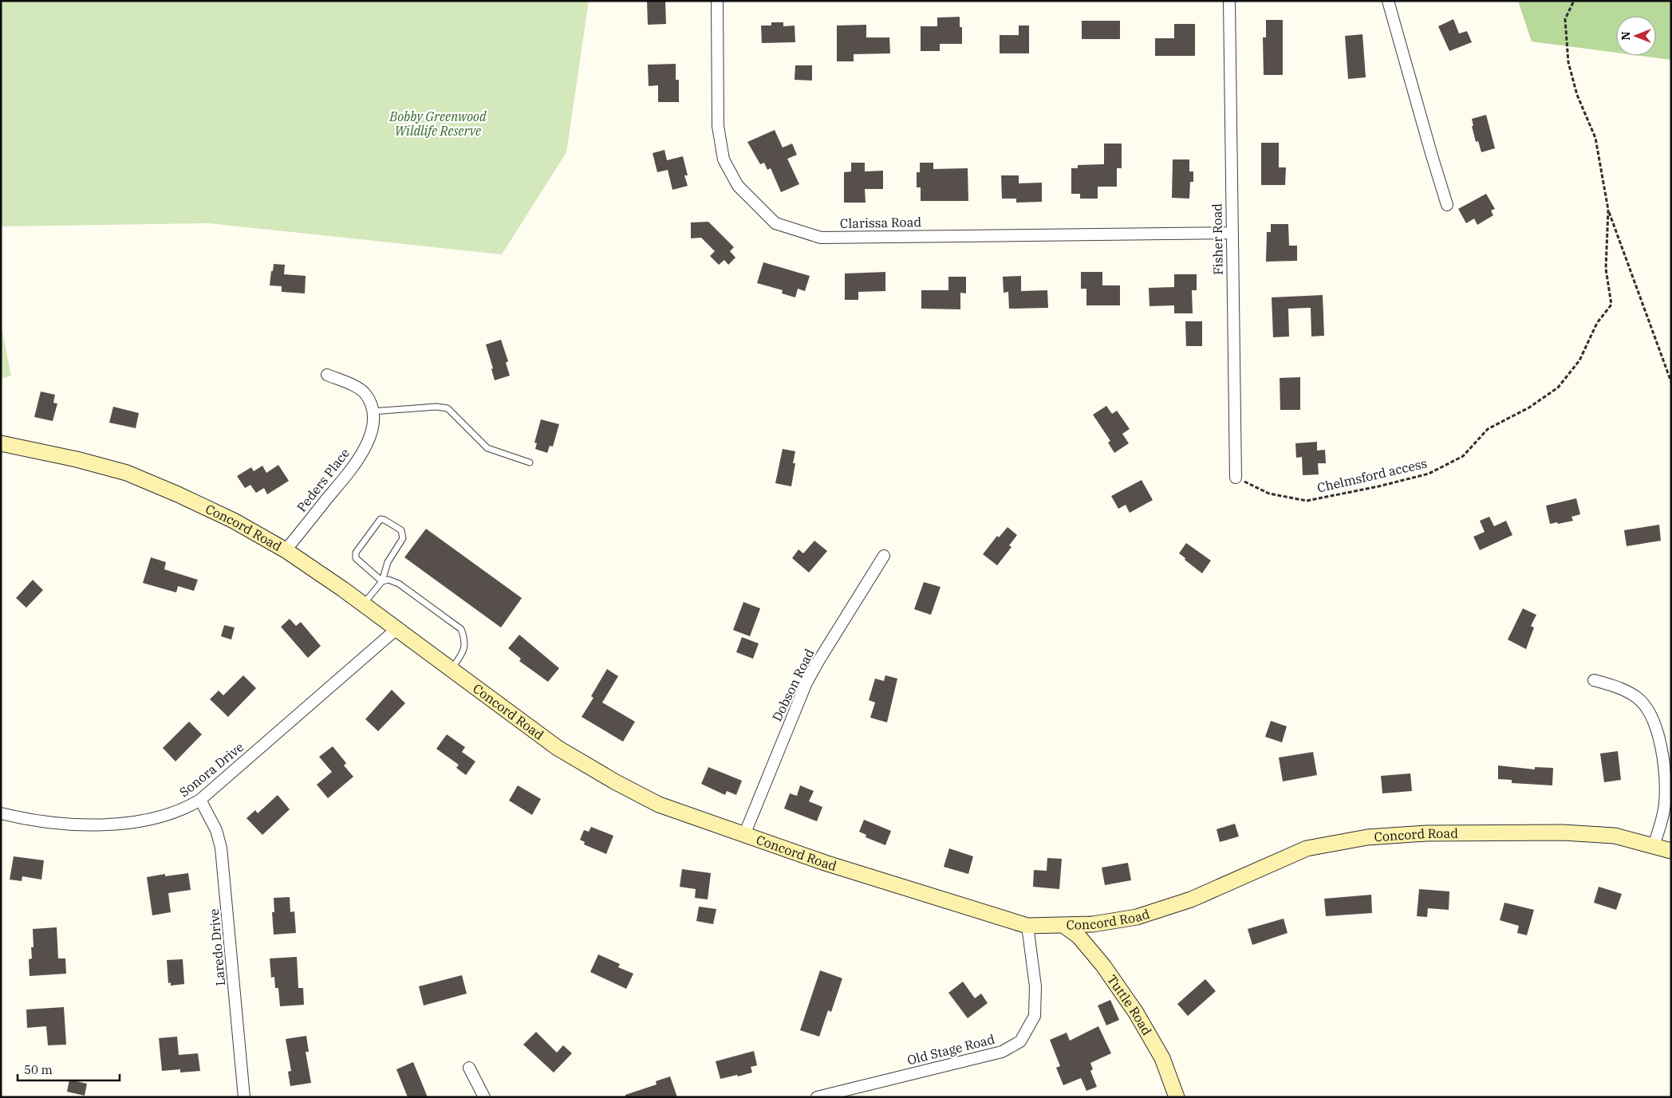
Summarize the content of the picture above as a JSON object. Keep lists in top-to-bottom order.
{
  "streets": {
    "main road": ["Concord Road", "Tuttle Road"],
    "street": [
      "Clarissa Road",
      "Fisher Road",
      "Peders Place",
      "Dobson Road",
      "Sonora Drive",
      "Laredo Drive",
      "Old Stage Road"
    ],
    "path": ["Chelmsford access"]
  },
  "crossings": [
    ["Clarissa Road", "Fisher Road"],
    ["Fisher Road", "Chelmsford access"],
    ["Peders Place", "Concord Road"],
    ["Concord Road", "Dobson Road"],
    ["Concord Road", "Sonora Drive"],
    ["Concord Road", "Tuttle Road"],
    ["Concord Road", "Old Stage Road"],
    ["Sonora Drive", "Laredo Drive"]
  ],
  "parks": ["Bobby Greenwood Wildlife Reserve"],
  "scale_bar": "50 m",
  "north": "left"
}
